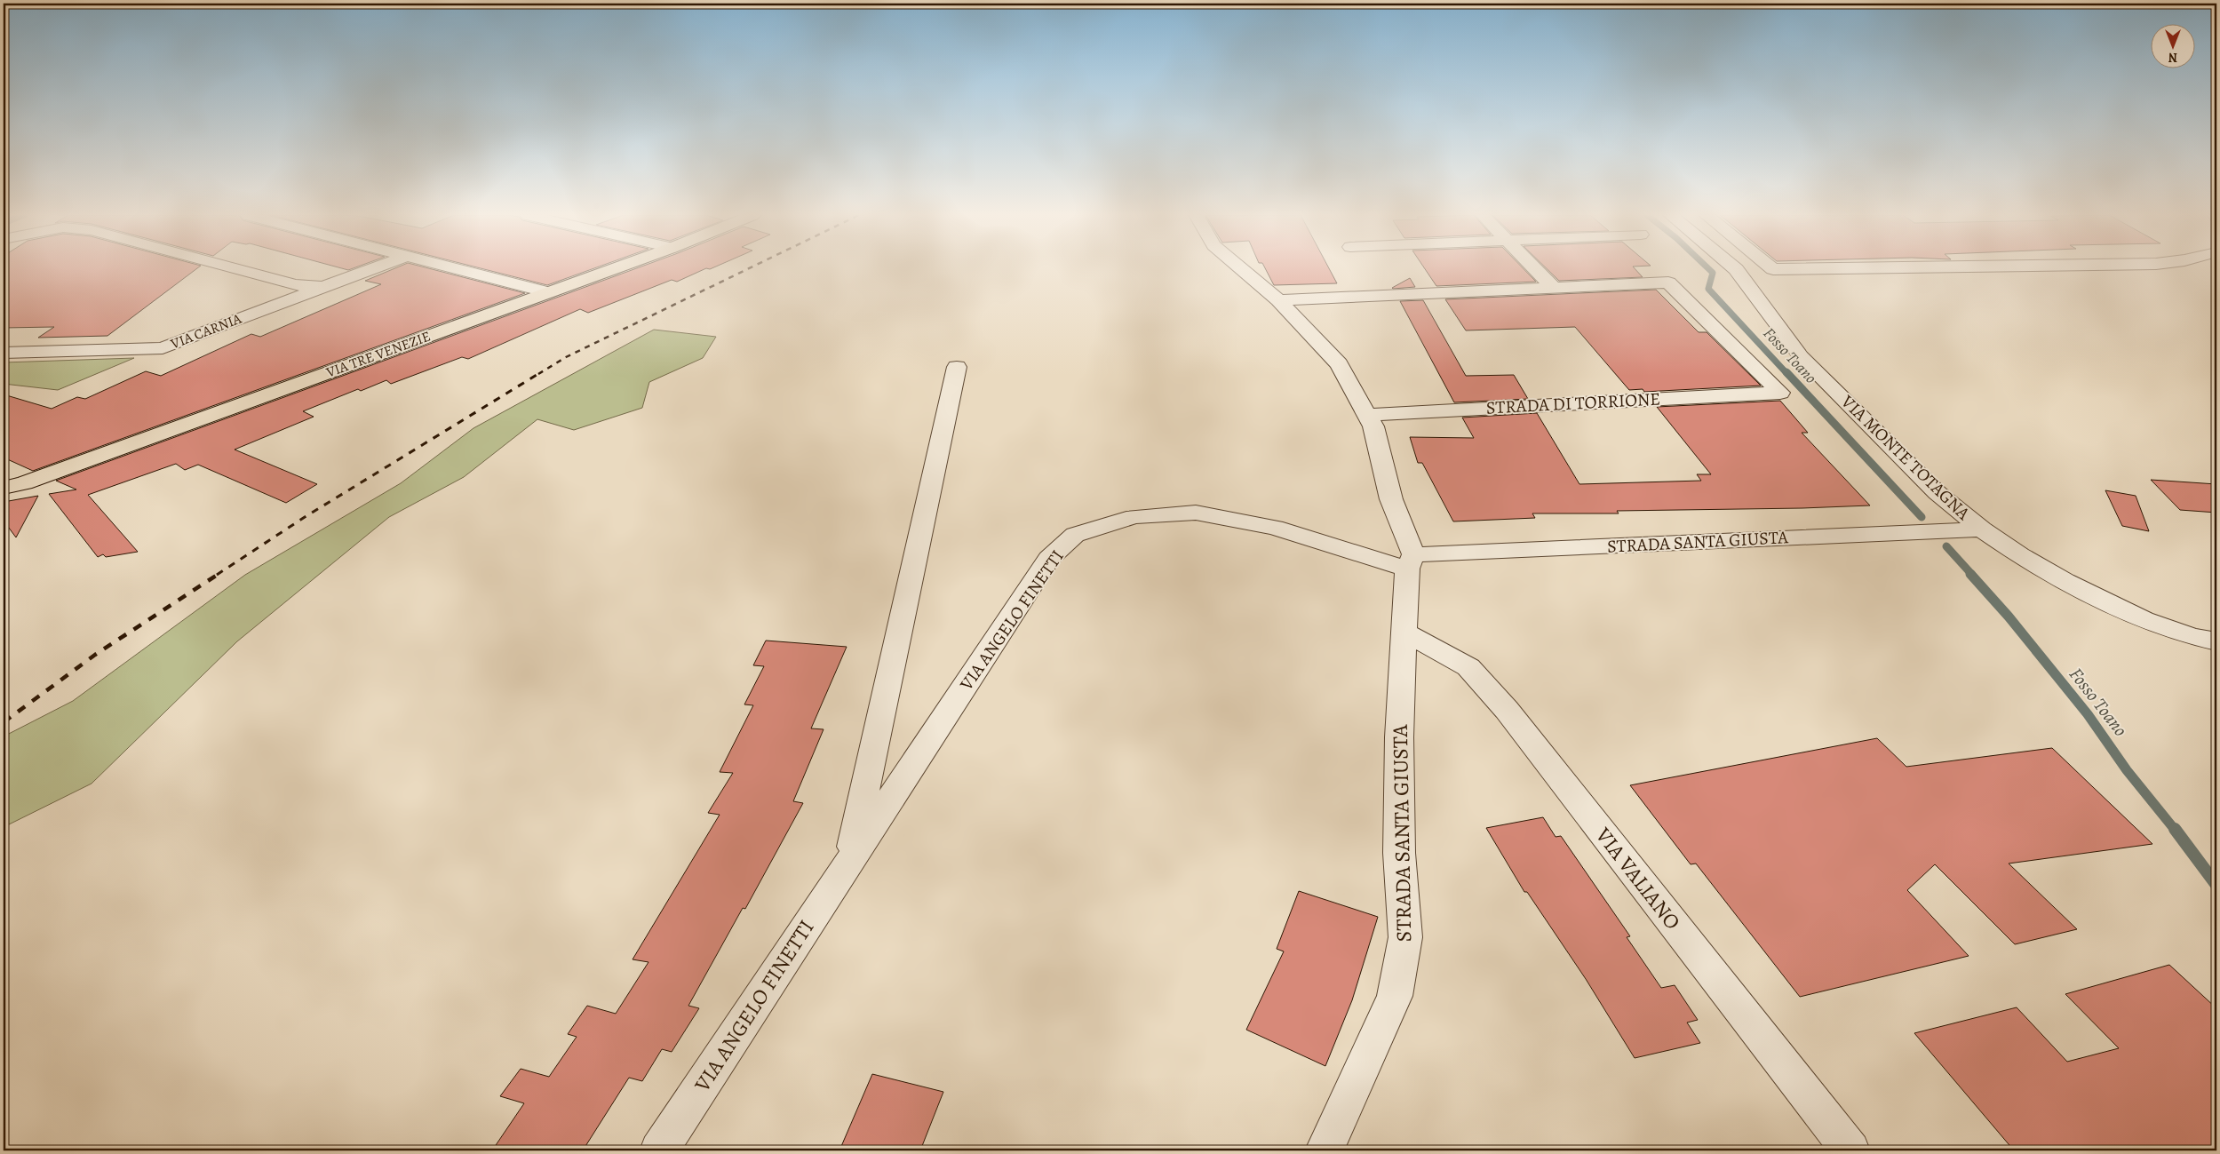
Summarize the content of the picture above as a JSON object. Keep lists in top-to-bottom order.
{
  "streets": {
    "main road": ["VIA TRE VENEZIE"],
    "street": [
      "VIA CARNIA",
      "STRADA DI TORRIONE",
      "VIA MONTE TOTAGNA",
      "STRADA SANTA GIUSTA",
      "VIA ANGELO FINETTI",
      "VIA VALIANO"
    ]
  },
  "crossings": [
    ["STRADA DI TORRIONE", "STRADA SANTA GIUSTA"],
    ["VIA MONTE TOTAGNA", "STRADA SANTA GIUSTA"],
    ["STRADA SANTA GIUSTA", "VIA ANGELO FINETTI"],
    ["STRADA SANTA GIUSTA", "VIA VALIANO"]
  ],
  "water": ["Fosso Toano"],
  "north": "bottom"
}
